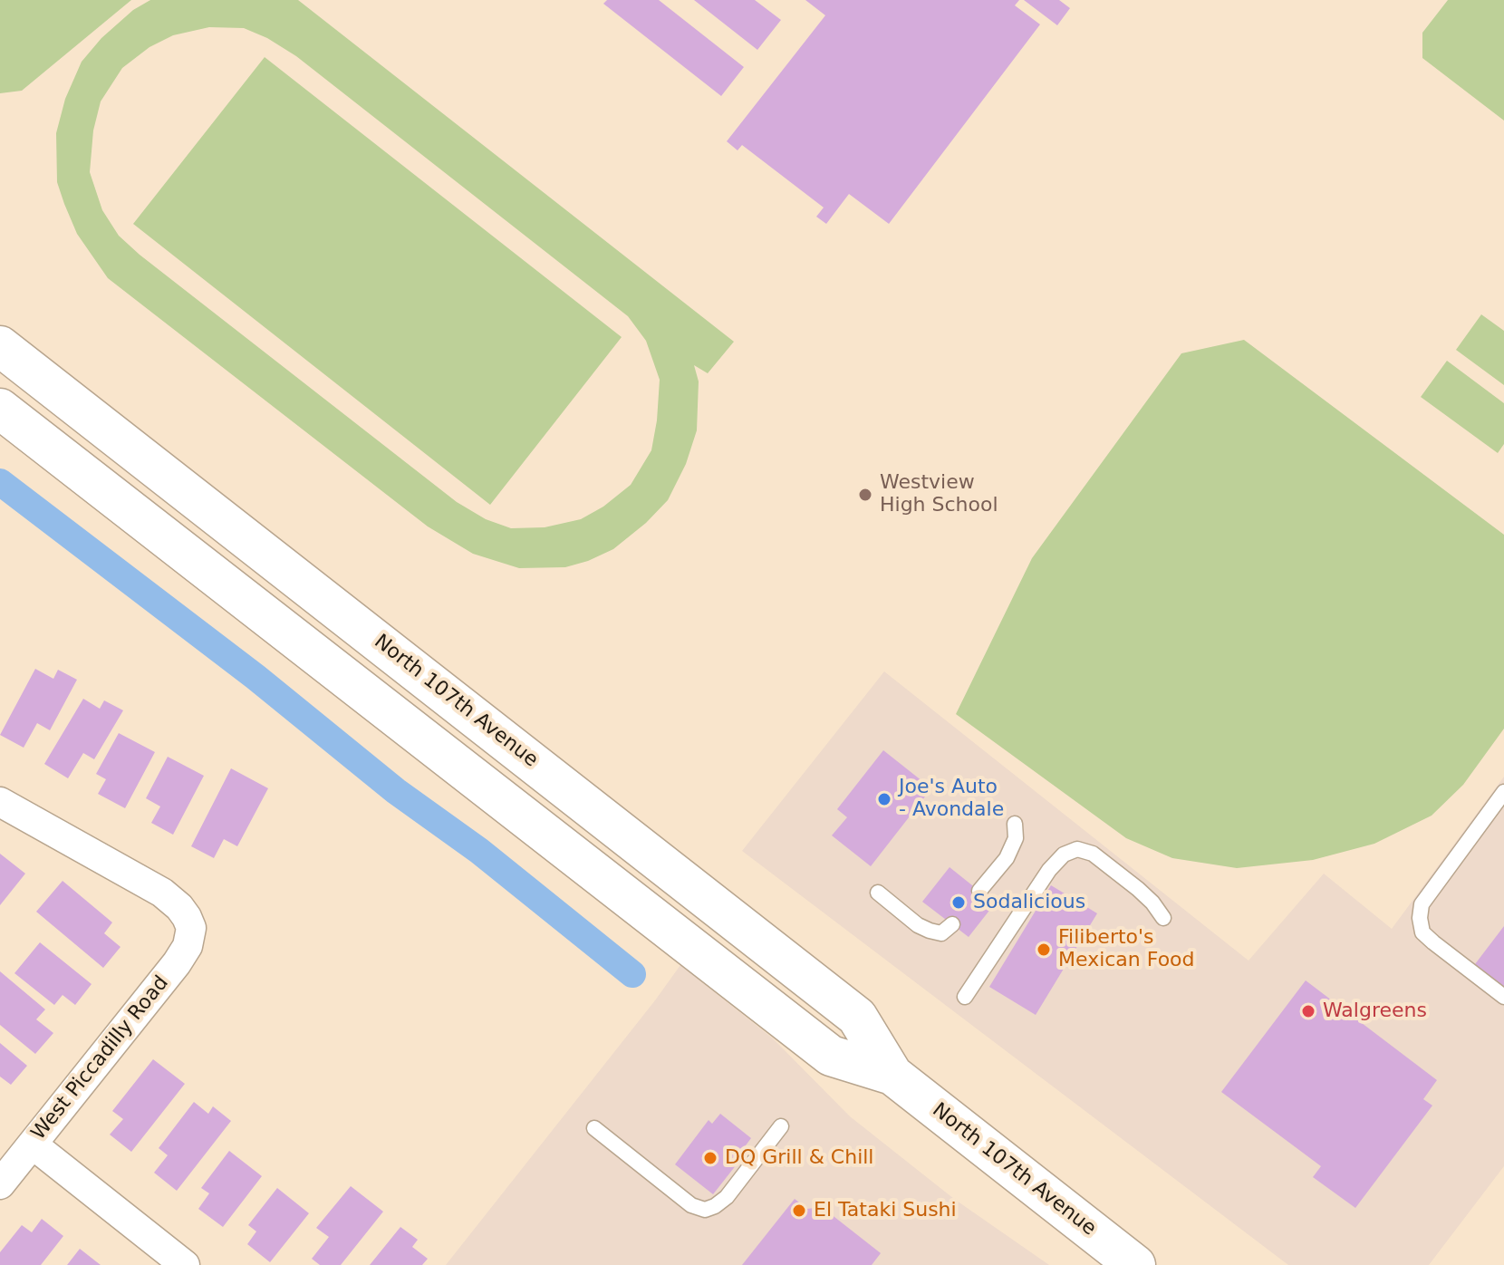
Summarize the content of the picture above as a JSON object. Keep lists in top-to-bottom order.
{
  "streets": {
    "main road": ["North 107th Avenue"],
    "street": ["West Piccadilly Road"]
  },
  "places": [
    "Westview High School",
    "Joe's Auto - Avondale",
    "Sodalicious",
    "Filiberto's Mexican Food",
    "Walgreens",
    "DQ Grill & Chill",
    "El Tataki Sushi"
  ]
}
